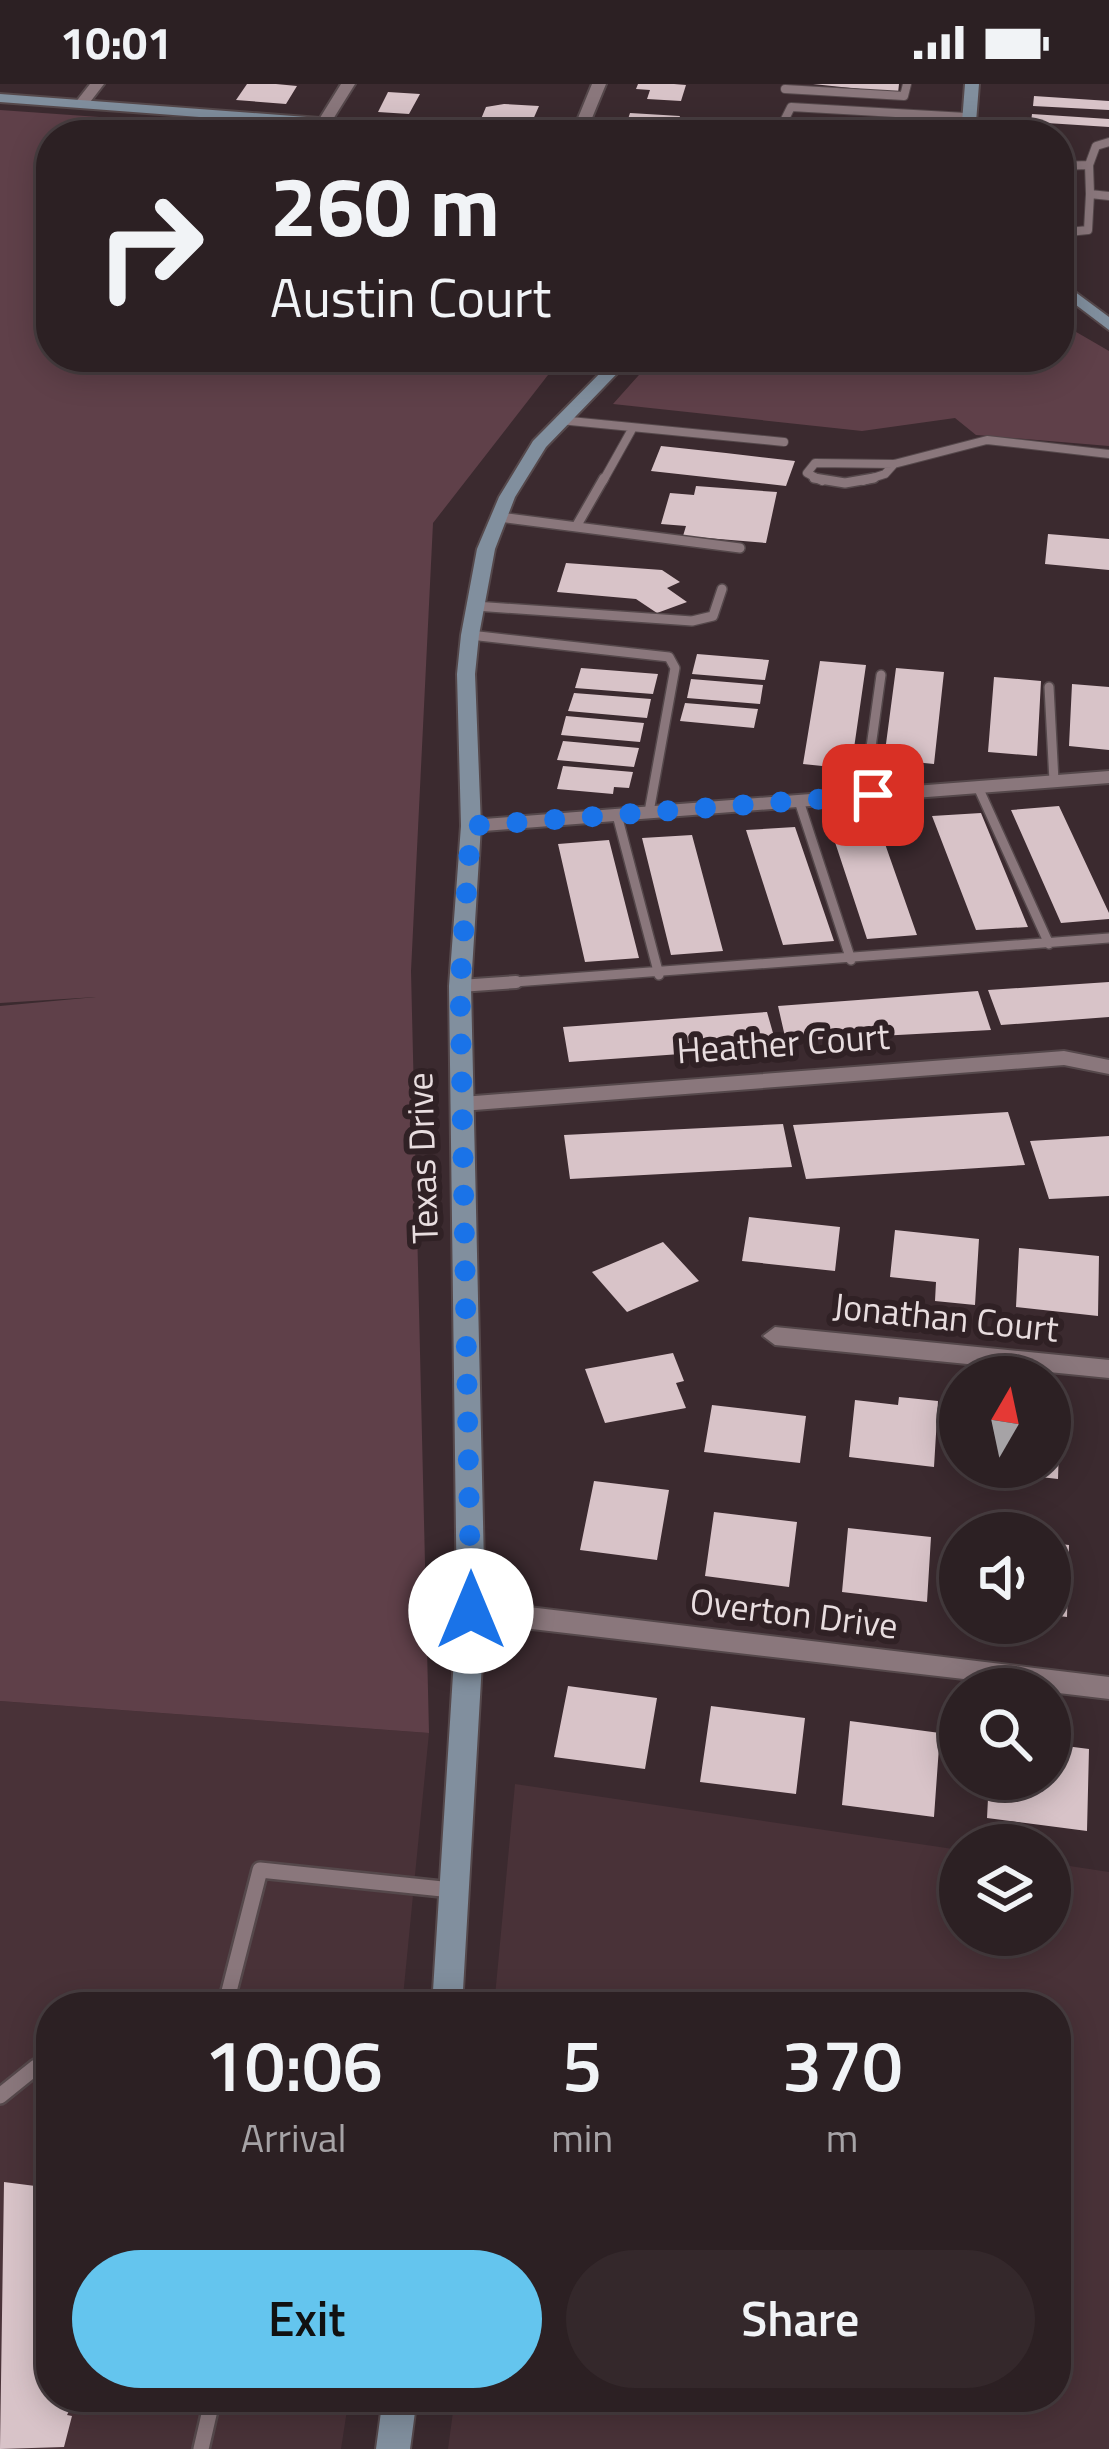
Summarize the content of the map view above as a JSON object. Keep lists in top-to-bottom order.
{
  "streets": {
    "street": [
      "Heather Court",
      "Texas Drive",
      "Jonathan Court",
      "Overton Drive"
    ]
  },
  "crossings": [
    ["Heather Court", "Texas Drive"],
    ["Texas Drive", "Overton Drive"]
  ],
  "north": "top",
  "page": {
    "status": "10:01",
    "turn": ["260 m", "Austin Court"],
    "eta": [
      "10:06",
      "Arrival",
      "5",
      "min",
      "370",
      "m"
    ],
    "buttons": ["Exit", "Share"]
  }
}
